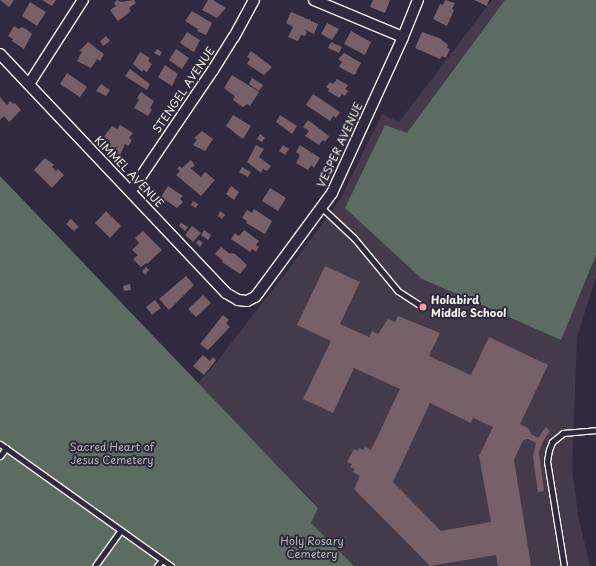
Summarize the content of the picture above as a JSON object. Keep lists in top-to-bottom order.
{
  "streets": {
    "street": ["STENGEL AVENUE", "VESPER AVENUE", "KIMMEL AVENUE"]
  },
  "crossings": [
    ["STENGEL AVENUE", "KIMMEL AVENUE"],
    ["VESPER AVENUE", "KIMMEL AVENUE"]
  ],
  "parks": ["Sacred Heart of Jesus Cemetery", "Holy Rosary Cemetery"],
  "places": ["Holabird Middle School"]
}
